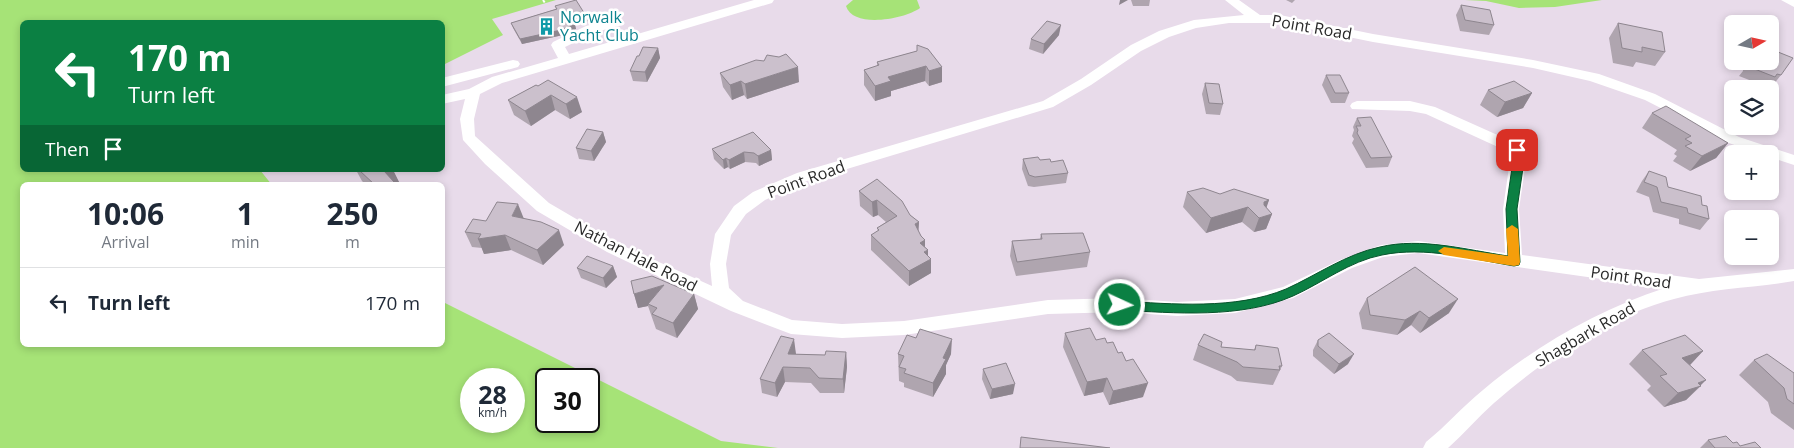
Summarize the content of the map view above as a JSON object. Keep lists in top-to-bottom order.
{
  "streets": {
    "street": ["Point Road", "Nathan Hale Road", "Shagbark Road"]
  },
  "crossings": [
    ["Point Road", "Nathan Hale Road"],
    ["Point Road", "Shagbark Road"]
  ],
  "places": {
    "building": ["Norwalk Yacht Club"]
  },
  "north": "right",
  "page": {
    "map_buttons": ["+", "−"],
    "turn": ["170 m", "Turn left"],
    "then": "Then",
    "eta": [
      "10:06",
      "Arrival",
      "1",
      "min",
      "250",
      "m"
    ],
    "list": [
      {
        "name": "Turn left",
        "value": "170 m"
      }
    ],
    "speed": "28 km/h",
    "limit": "30"
  }
}
